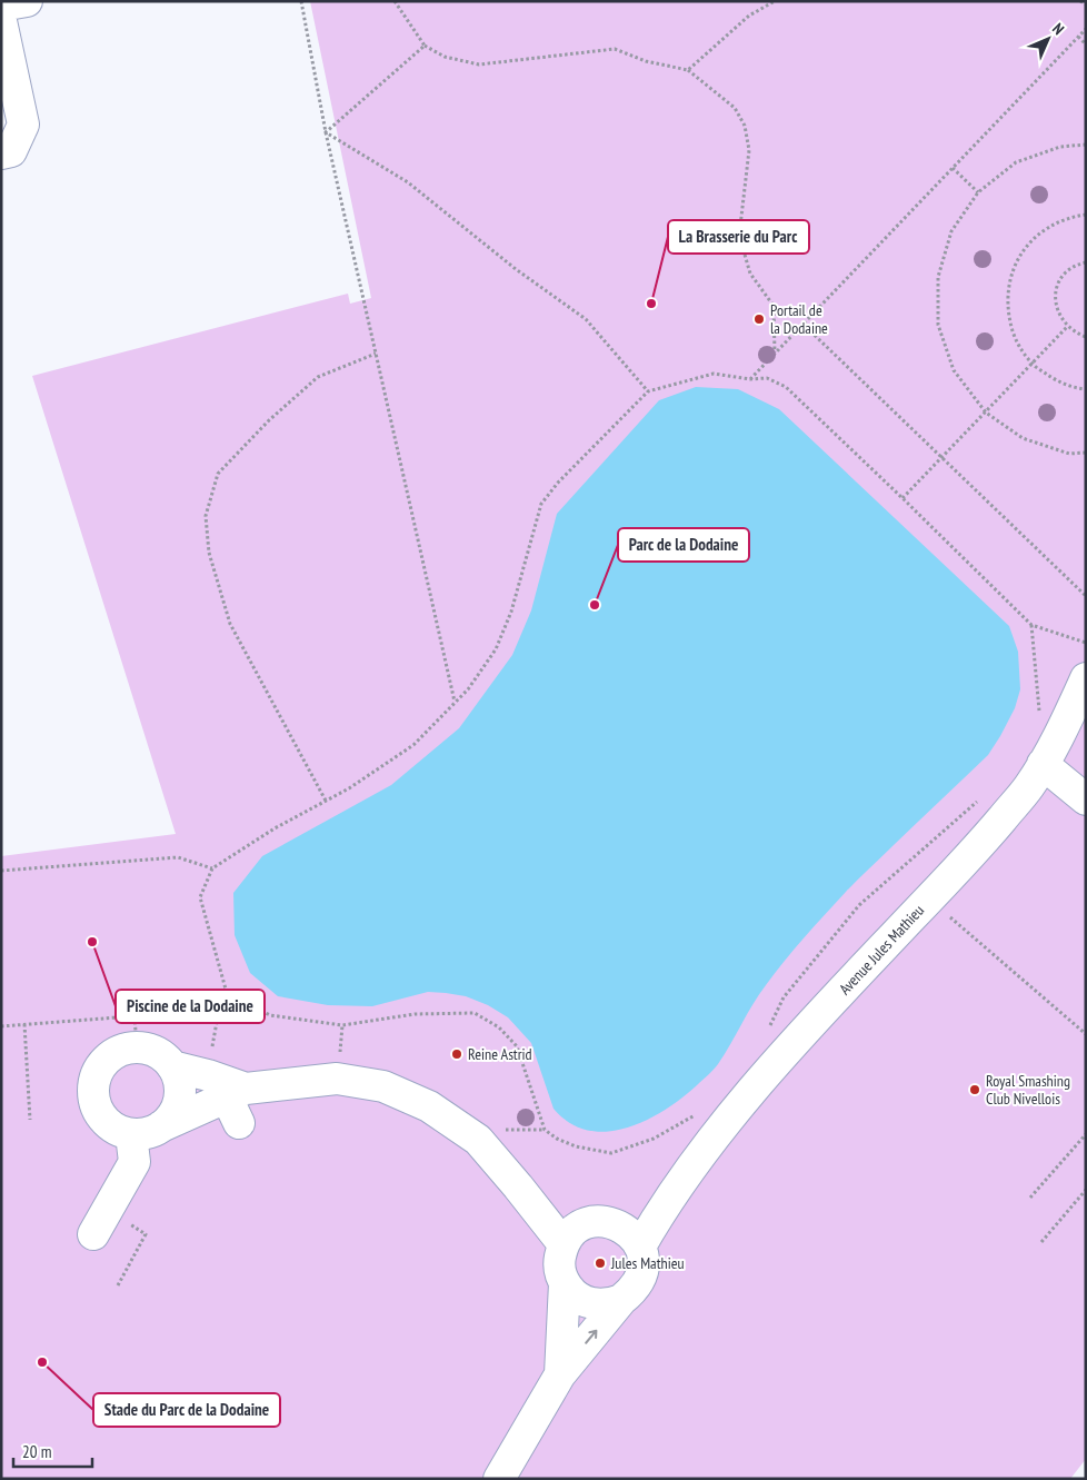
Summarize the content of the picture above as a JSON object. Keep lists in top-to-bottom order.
{
  "streets": {
    "street": ["Avenue Jules Mathieu"]
  },
  "places": [
    "La Brasserie du Parc",
    "Portail de la Dodaine",
    "Parc de la Dodaine",
    "Piscine de la Dodaine",
    "Reine Astrid",
    "Royal Smashing Club Nivellois",
    "Jules Mathieu",
    "Stade du Parc de la Dodaine"
  ],
  "scale_bar": "20 m",
  "north": "top right"
}
